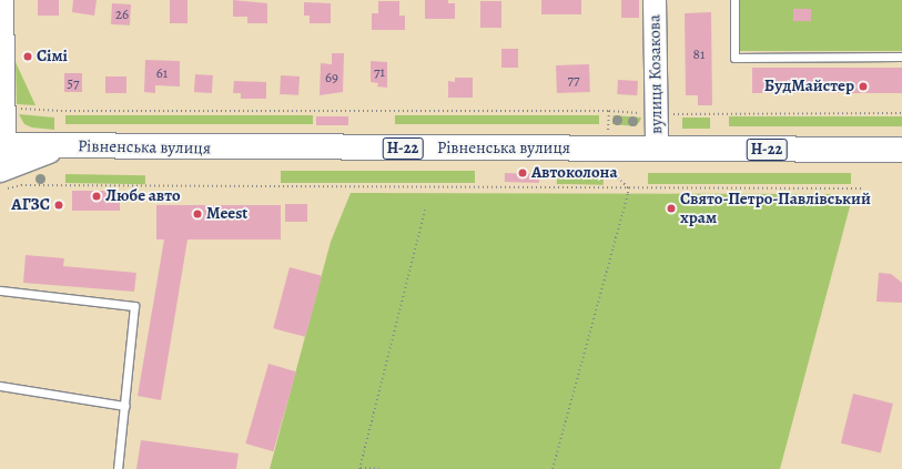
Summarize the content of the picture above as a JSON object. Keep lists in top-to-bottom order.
{
  "streets": {
    "main road": ["Рівненська вулиця", "Н-22"],
    "street": ["вулиця Козакова"]
  },
  "crossings": [
    ["вулиця Козакова", "Рівненська вулиця"]
  ],
  "places": [
    "Сімі",
    "БудМайстер",
    "Автоколона",
    "Любе авто",
    "АГЗС",
    "Свято-Петро-Павлівський храм",
    "Meest"
  ],
  "house_numbers": [
    "26",
    "81",
    "71",
    "61",
    "69",
    "77",
    "57"
  ]
}
